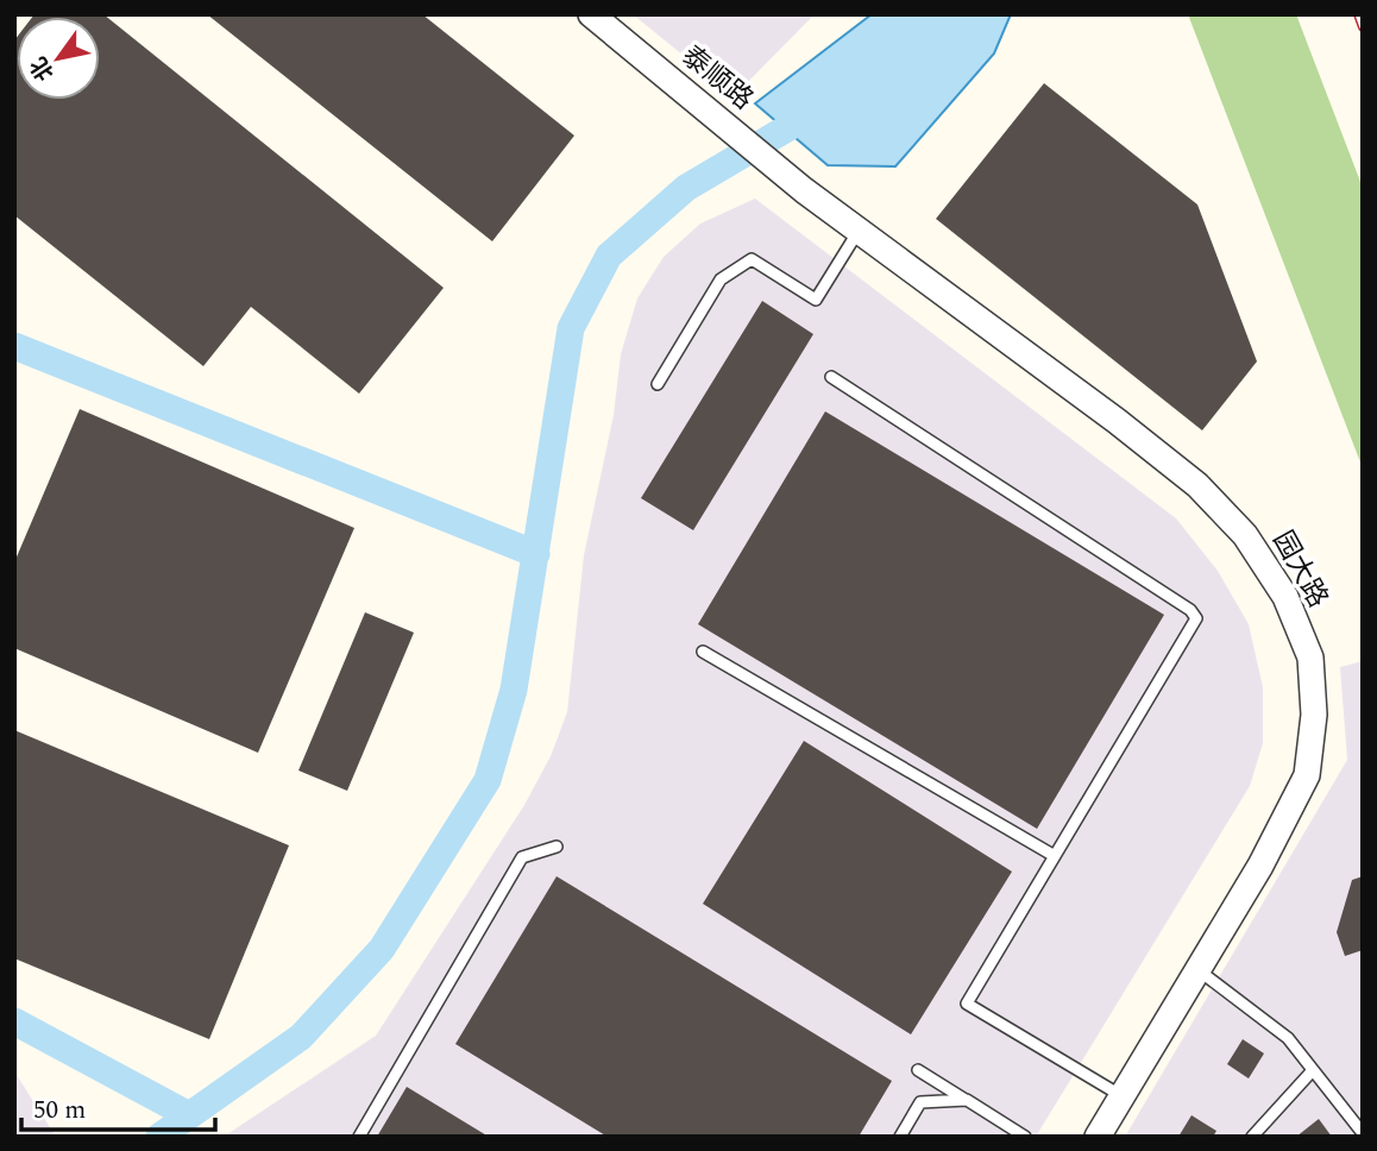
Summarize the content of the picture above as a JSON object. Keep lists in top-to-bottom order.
{
  "streets": {
    "street": ["泰顺路", "园大路"]
  },
  "crossings": [
    ["泰顺路", "园大路"]
  ],
  "scale_bar": "50 m",
  "north": "bottom left"
}
